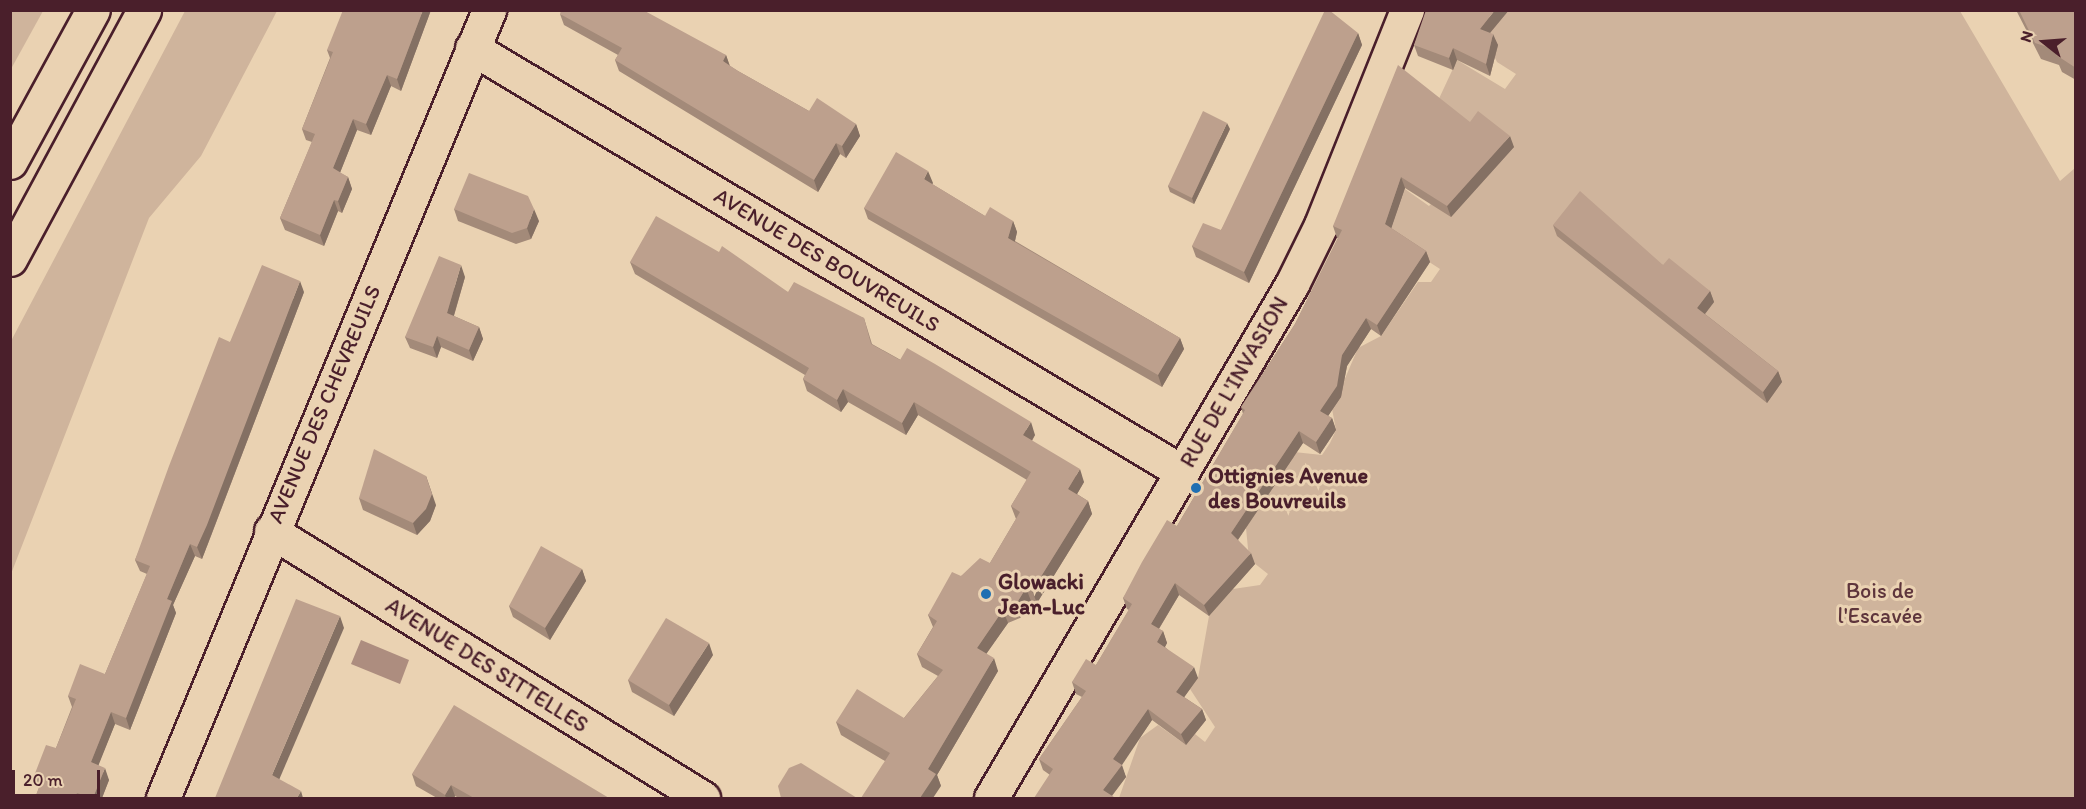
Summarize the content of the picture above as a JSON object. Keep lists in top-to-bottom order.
{
  "streets": {
    "main road": [
      "AVENUE DES BOUVREUILS",
      "RUE DE L'INVASION",
      "AVENUE DES CHEVREUILS",
      "AVENUE DES SITTELLES"
    ]
  },
  "crossings": [
    ["AVENUE DES BOUVREUILS", "RUE DE L'INVASION"],
    ["AVENUE DES BOUVREUILS", "AVENUE DES CHEVREUILS"],
    ["AVENUE DES CHEVREUILS", "AVENUE DES SITTELLES"]
  ],
  "parks": ["Bois de l'Escavée"],
  "places": ["Ottignies Avenue des Bouvreuils", "Glowacki Jean-Luc"],
  "scale_bar": "20 m",
  "north": "left"
}
